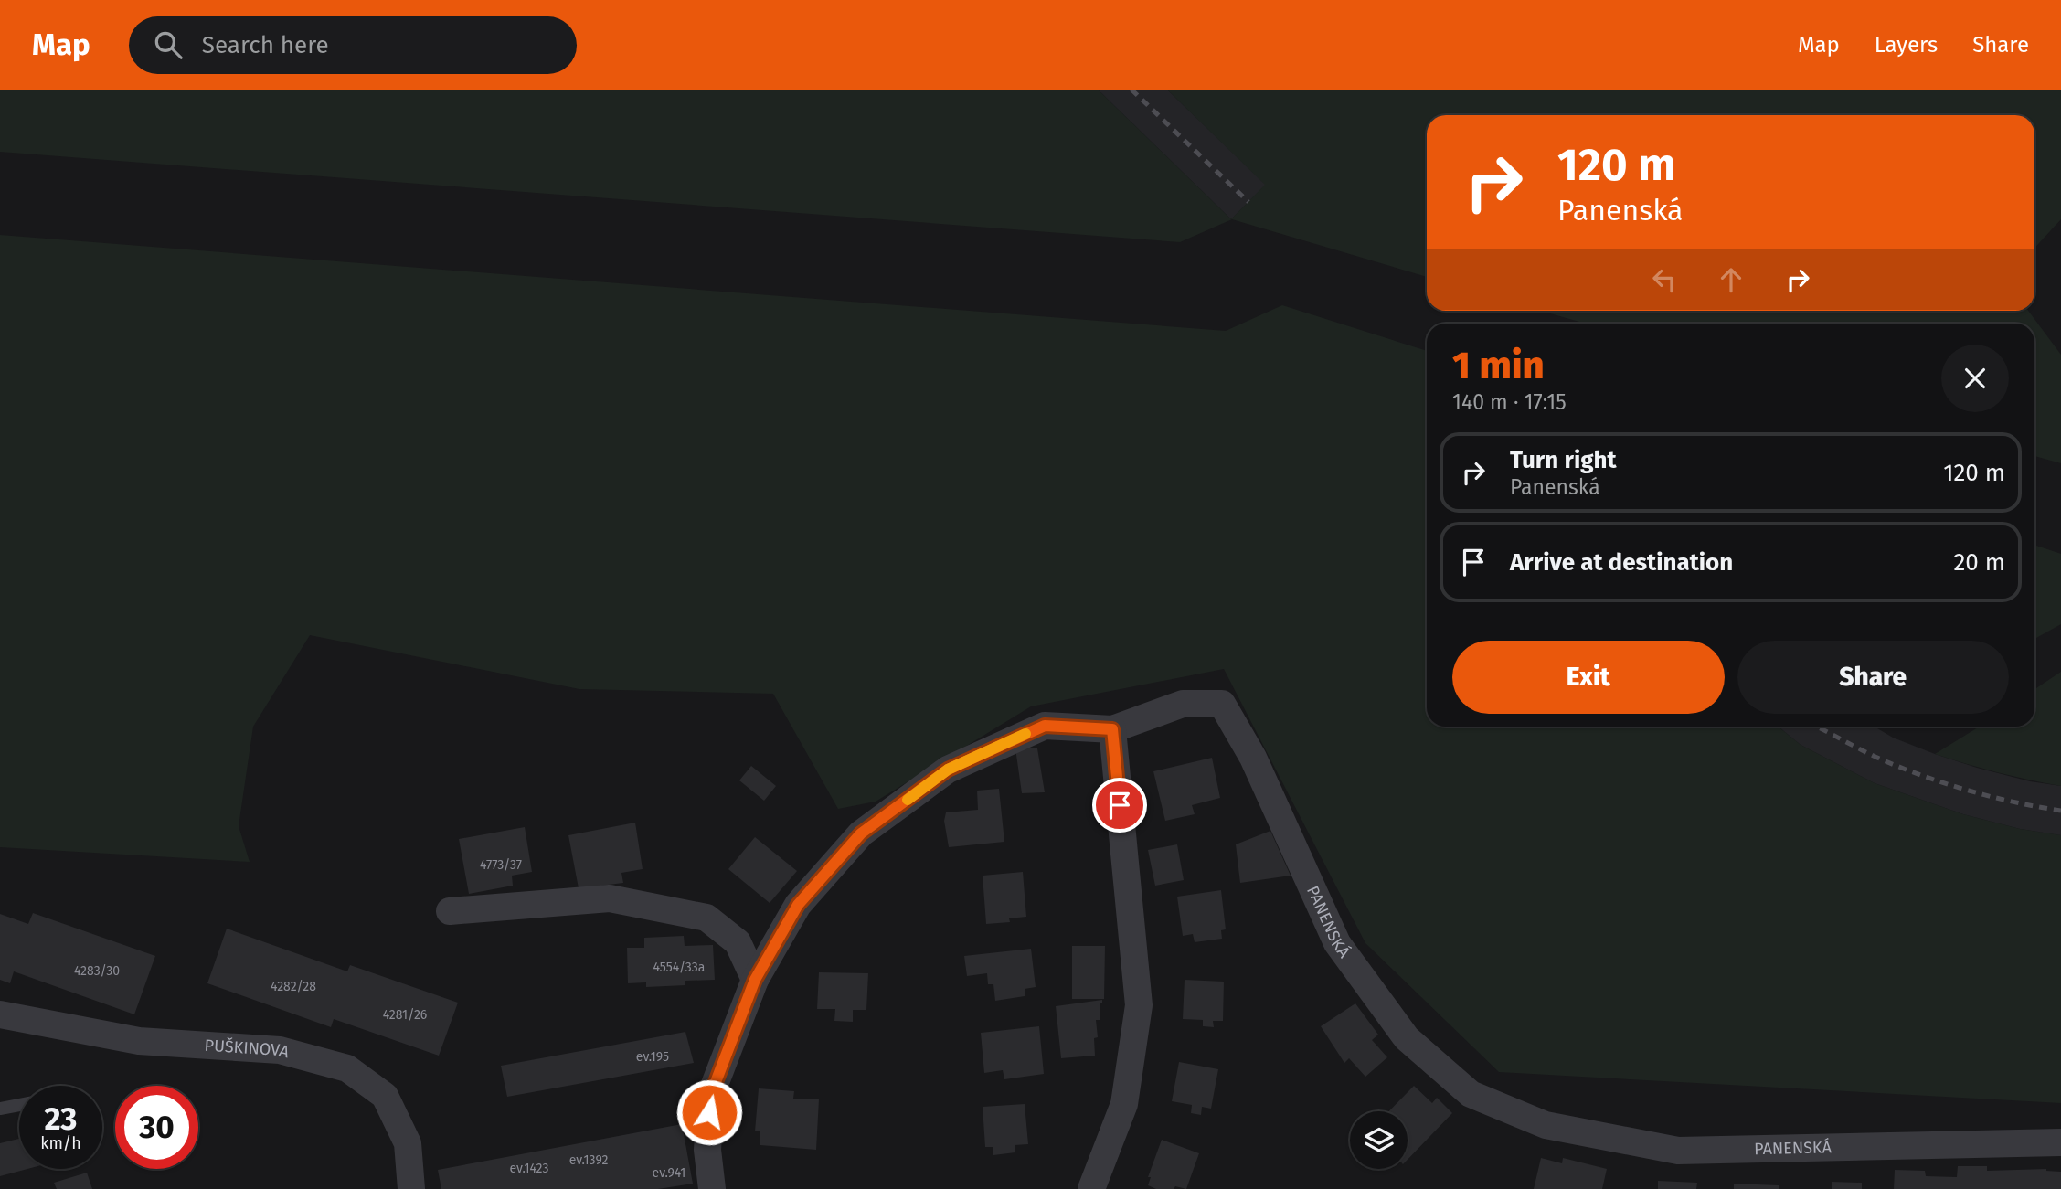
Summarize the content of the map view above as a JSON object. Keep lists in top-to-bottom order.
{
  "streets": {
    "street": ["PANENSKÁ", "PUŠKINOVA"]
  },
  "house_numbers": [
    "4773/37",
    "4554/33a",
    "4283/30",
    "4282/28",
    "4281/26",
    "ev.195",
    "ev.1392",
    "ev.1423",
    "ev.941"
  ],
  "page": {
    "header": "Map",
    "search": "Search here",
    "nav": ["Map", "Layers", "Share"],
    "turn": ["120 m", "Panenská"],
    "heading": ["1 min", "140 m · 17:15"],
    "list": [
      {
        "name": "Turn right",
        "note": "Panenská",
        "value": "120 m"
      },
      {
        "name": "Arrive at destination",
        "value": "20 m"
      }
    ],
    "buttons": ["Exit", "Share"],
    "speed": "23 km/h",
    "limit": "30"
  }
}
